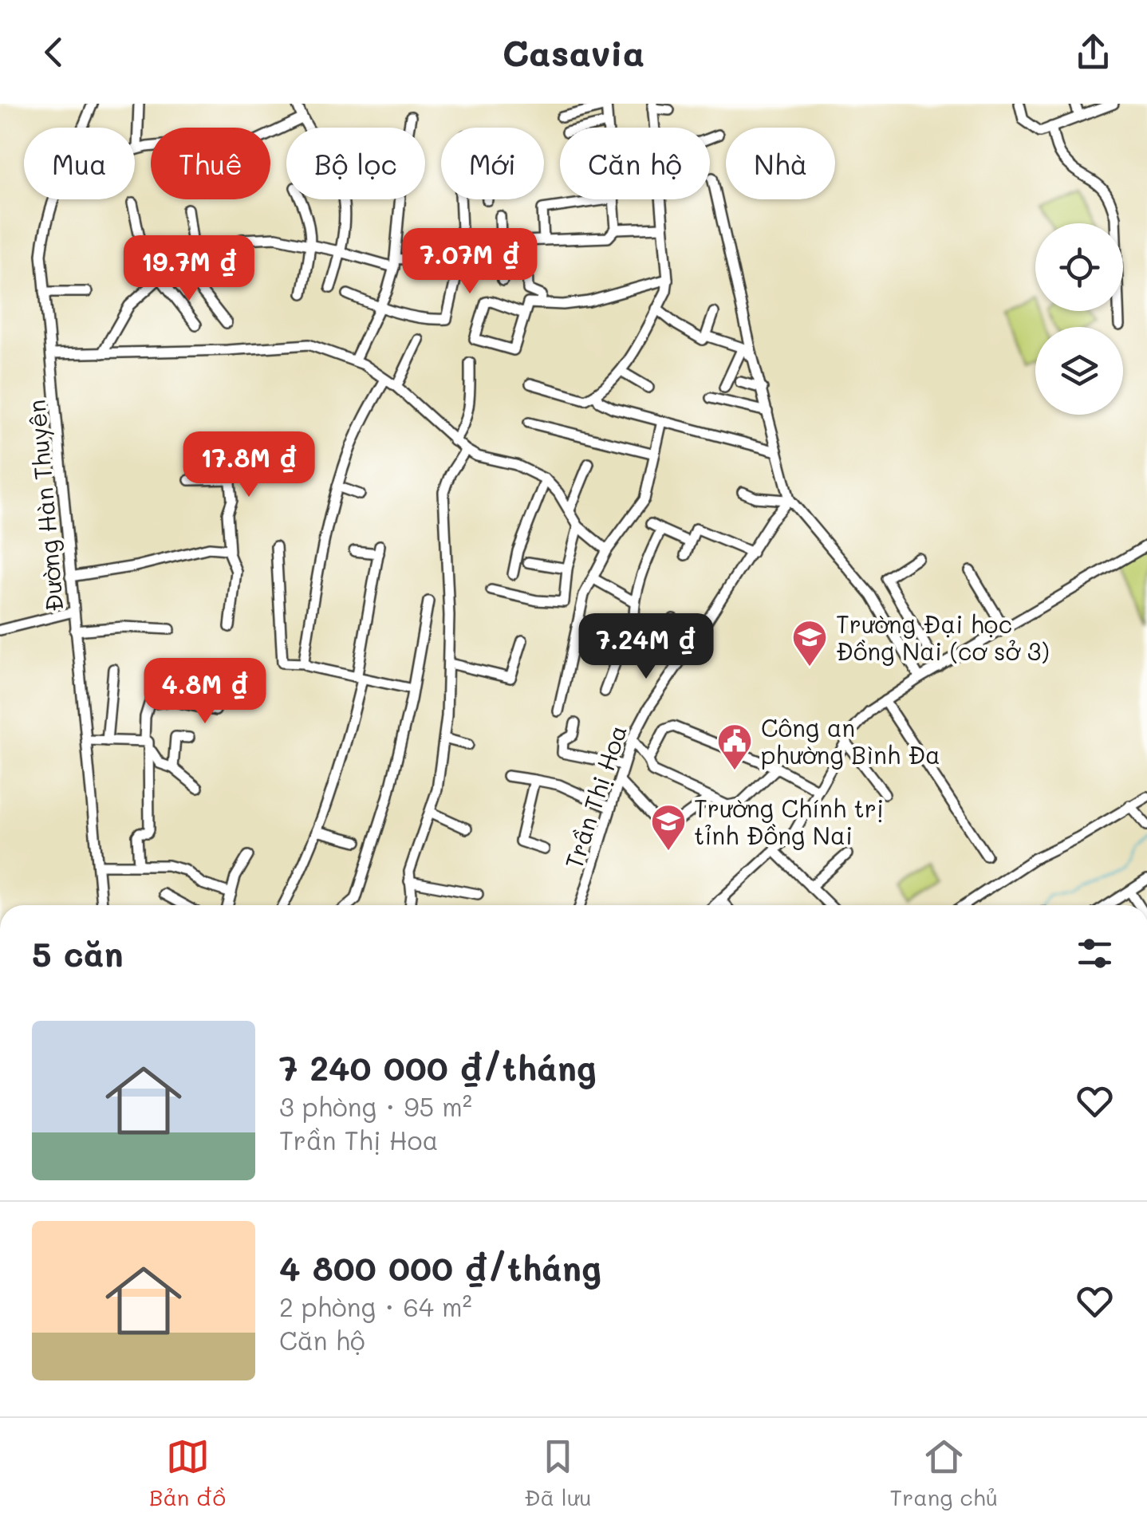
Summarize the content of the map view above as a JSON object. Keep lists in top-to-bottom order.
{
  "streets": {
    "street": ["Đường Hàn Thuyên", "Trần Thị Hoa"]
  },
  "places": {
    "school or university": ["Trường Đại học Đồng Nai (cơ sở 3)", "Trường Chính trị tỉnh Đồng Nai"],
    "public building": ["Công an phường Bình Đa"]
  },
  "page": {
    "header": "Casavia",
    "chip": [
      "Mua",
      "Thuê",
      "Bộ lọc",
      "Mới",
      "Căn hộ",
      "Nhà"
    ],
    "price": [
      "7.07M ₫",
      "19.7M ₫",
      "17.8M ₫",
      "7.24M ₫",
      "4.8M ₫"
    ],
    "heading": "5 căn",
    "list": [
      {
        "name": "7 240 000 ₫/tháng",
        "note": "3 phòng · 95 m² · Trần Thị Hoa"
      },
      {
        "name": "4 800 000 ₫/tháng",
        "note": "2 phòng · 64 m² · Căn hộ"
      }
    ],
    "tabs": ["Bản đồ", "Đã lưu", "Trang chủ"]
  }
}
